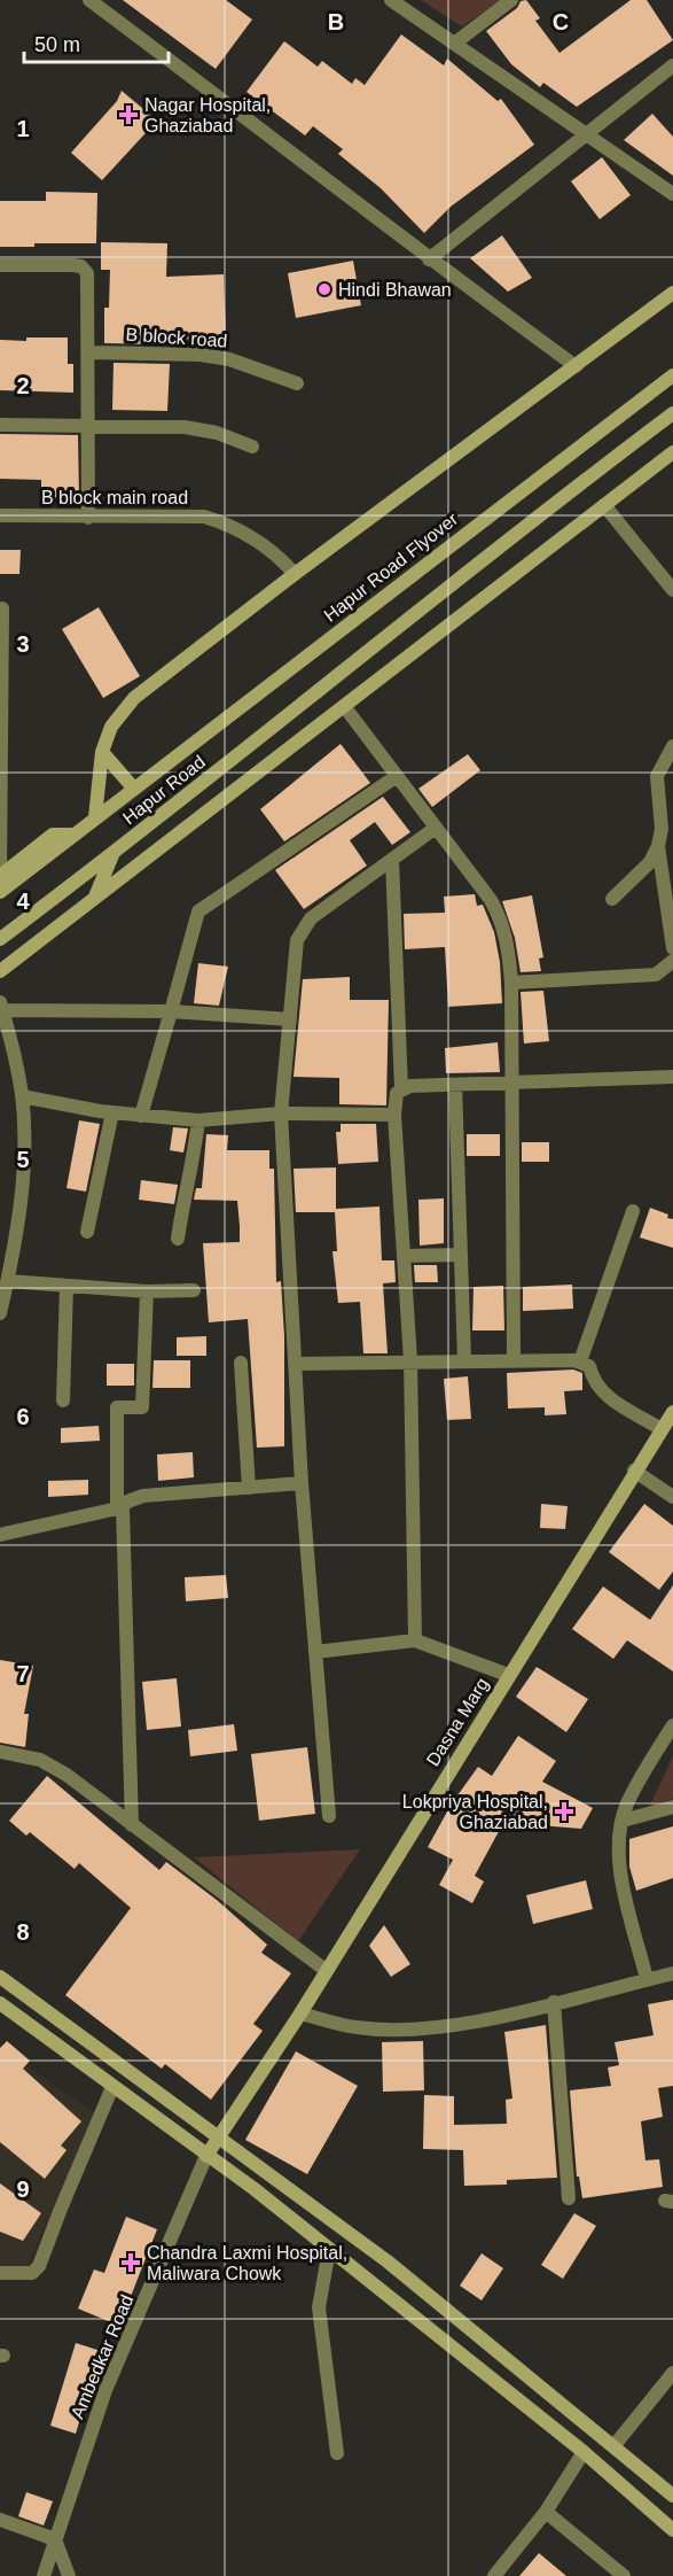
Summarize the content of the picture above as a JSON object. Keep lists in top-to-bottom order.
{
  "streets": {
    "street": [
      "B block road",
      "B block main road",
      "Hapur Road Flyover",
      "Hapur Road",
      "Dasna Marg",
      "Ambedkar Road"
    ]
  },
  "crossings": [
    ["Dasna Marg", "Ambedkar Road"]
  ],
  "places": {
    "health": ["Nagar Hospital, Ghaziabad", "Lokpriya Hospital, Ghaziabad", "Chandra Laxmi Hospital, Maliwara Chowk"],
    "other": ["Hindi Bhawan"]
  },
  "scale_bar": "50 m",
  "grid": {
    "columns": ["B", "C"],
    "rows": [
      "1",
      "2",
      "3",
      "4",
      "5",
      "6",
      "7",
      "8",
      "9"
    ]
  }
}
